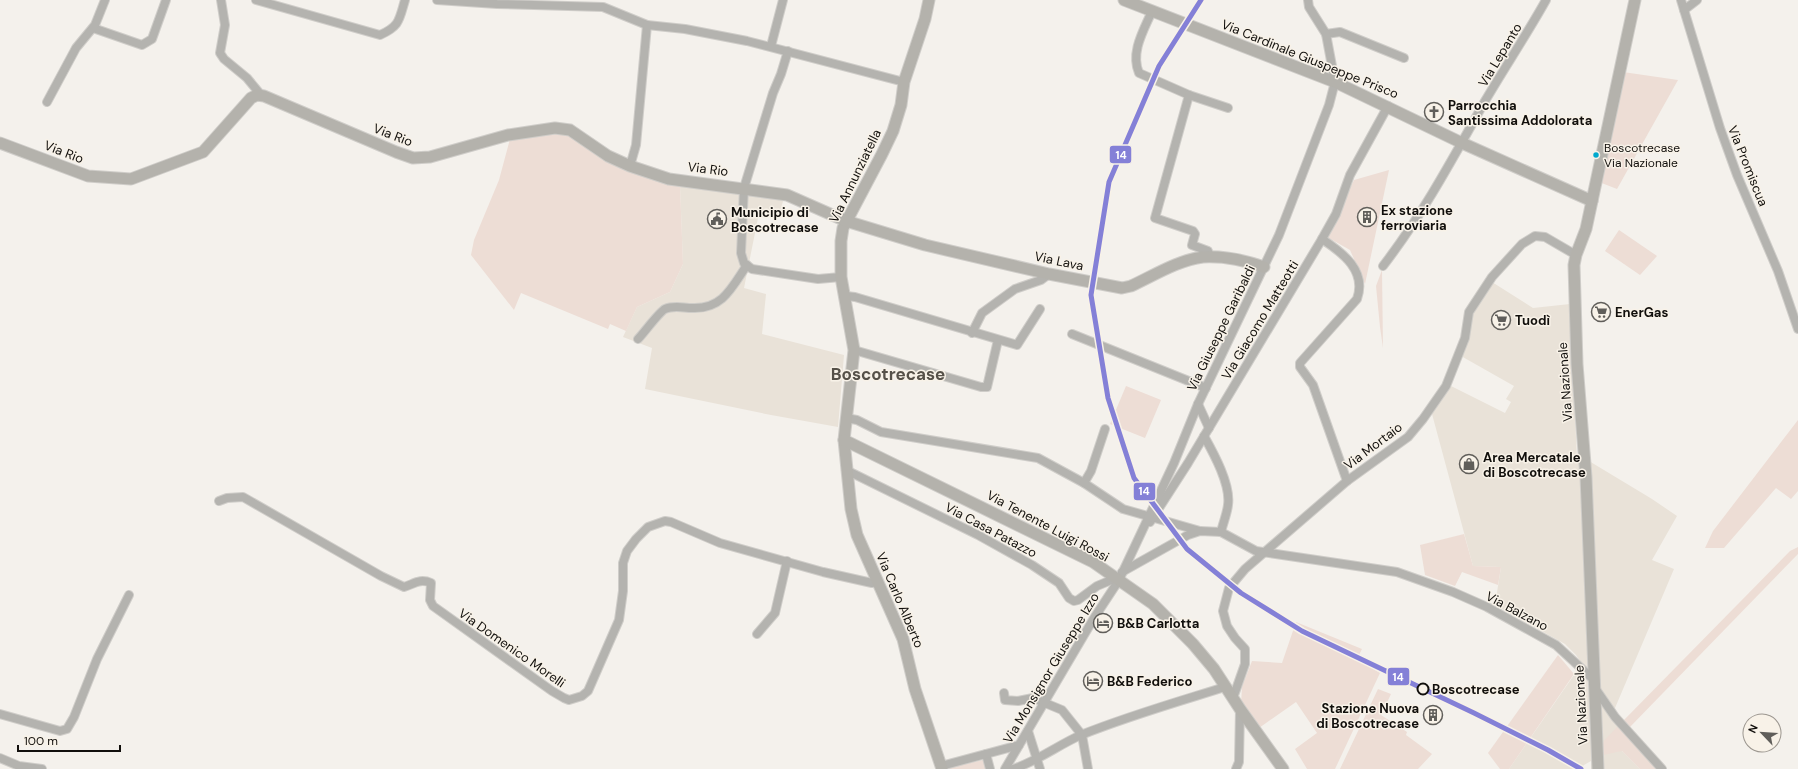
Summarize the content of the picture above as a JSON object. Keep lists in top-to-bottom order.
{
  "streets": {
    "street": [
      "Via Lepanto",
      "Via Cardinale Giuspeppe Prisco",
      "Via Rio",
      "Via Promiscua",
      "Via Annunziatella",
      "Via Lava",
      "Via Giacomo Matteotti",
      "Via Giuseppe Garibaldi",
      "Via Nazionale",
      "Via Mortaio",
      "Via Tenente Luigi Rossi",
      "Via Casa Patazzo",
      "Via Carlo Alberto",
      "Via Balzano",
      "Via Domenico Morelli",
      "Via Monsignor Giuseppe Izzo"
    ]
  },
  "crossings": [
    ["Via Lepanto", "Via Cardinale Giuspeppe Prisco"],
    ["Via Cardinale Giuspeppe Prisco", "Via Giacomo Matteotti"],
    ["Via Cardinale Giuspeppe Prisco", "Via Giuseppe Garibaldi"],
    ["Via Cardinale Giuspeppe Prisco", "Via Nazionale"],
    ["Via Rio", "Via Annunziatella"],
    ["Via Rio", "Via Lava"],
    ["Via Annunziatella", "Via Lava"],
    ["Via Annunziatella", "Via Tenente Luigi Rossi"],
    ["Via Annunziatella", "Via Carlo Alberto"],
    ["Via Lava", "Via Giuseppe Garibaldi"],
    ["Via Giacomo Matteotti", "Via Giuseppe Garibaldi"],
    ["Via Giacomo Matteotti", "Via Tenente Luigi Rossi"],
    ["Via Giacomo Matteotti", "Via Casa Patazzo"],
    ["Via Giacomo Matteotti", "Via Monsignor Giuseppe Izzo"],
    ["Via Nazionale", "Via Mortaio"],
    ["Via Nazionale", "Via Balzano"],
    ["Via Mortaio", "Via Tenente Luigi Rossi"],
    ["Via Mortaio", "Via Balzano"],
    ["Via Tenente Luigi Rossi", "Via Casa Patazzo"],
    ["Via Tenente Luigi Rossi", "Via Carlo Alberto"],
    ["Via Tenente Luigi Rossi", "Via Monsignor Giuseppe Izzo"],
    ["Via Casa Patazzo", "Via Carlo Alberto"],
    ["Via Casa Patazzo", "Via Monsignor Giuseppe Izzo"],
    ["Via Carlo Alberto", "Via Domenico Morelli"]
  ],
  "districts": ["Boscotrecase"],
  "places": {
    "church": ["Parrocchia Santissima Addolorata"],
    "other": ["Boscotrecase Via Nazionale", "Boscotrecase"],
    "building": ["Ex stazione ferroviaria", "Stazione Nuova di Boscotrecase"],
    "public building": ["Municipio di Boscotrecase"],
    "supermarket": ["EnerGas", "Tuodì"],
    "shop": ["Area Mercatale di Boscotrecase"],
    "hotel": ["B&B Carlotta", "B&B Federico"]
  },
  "lines": ["transit line 14"],
  "scale_bar": "100 m",
  "north": "top left"
}
